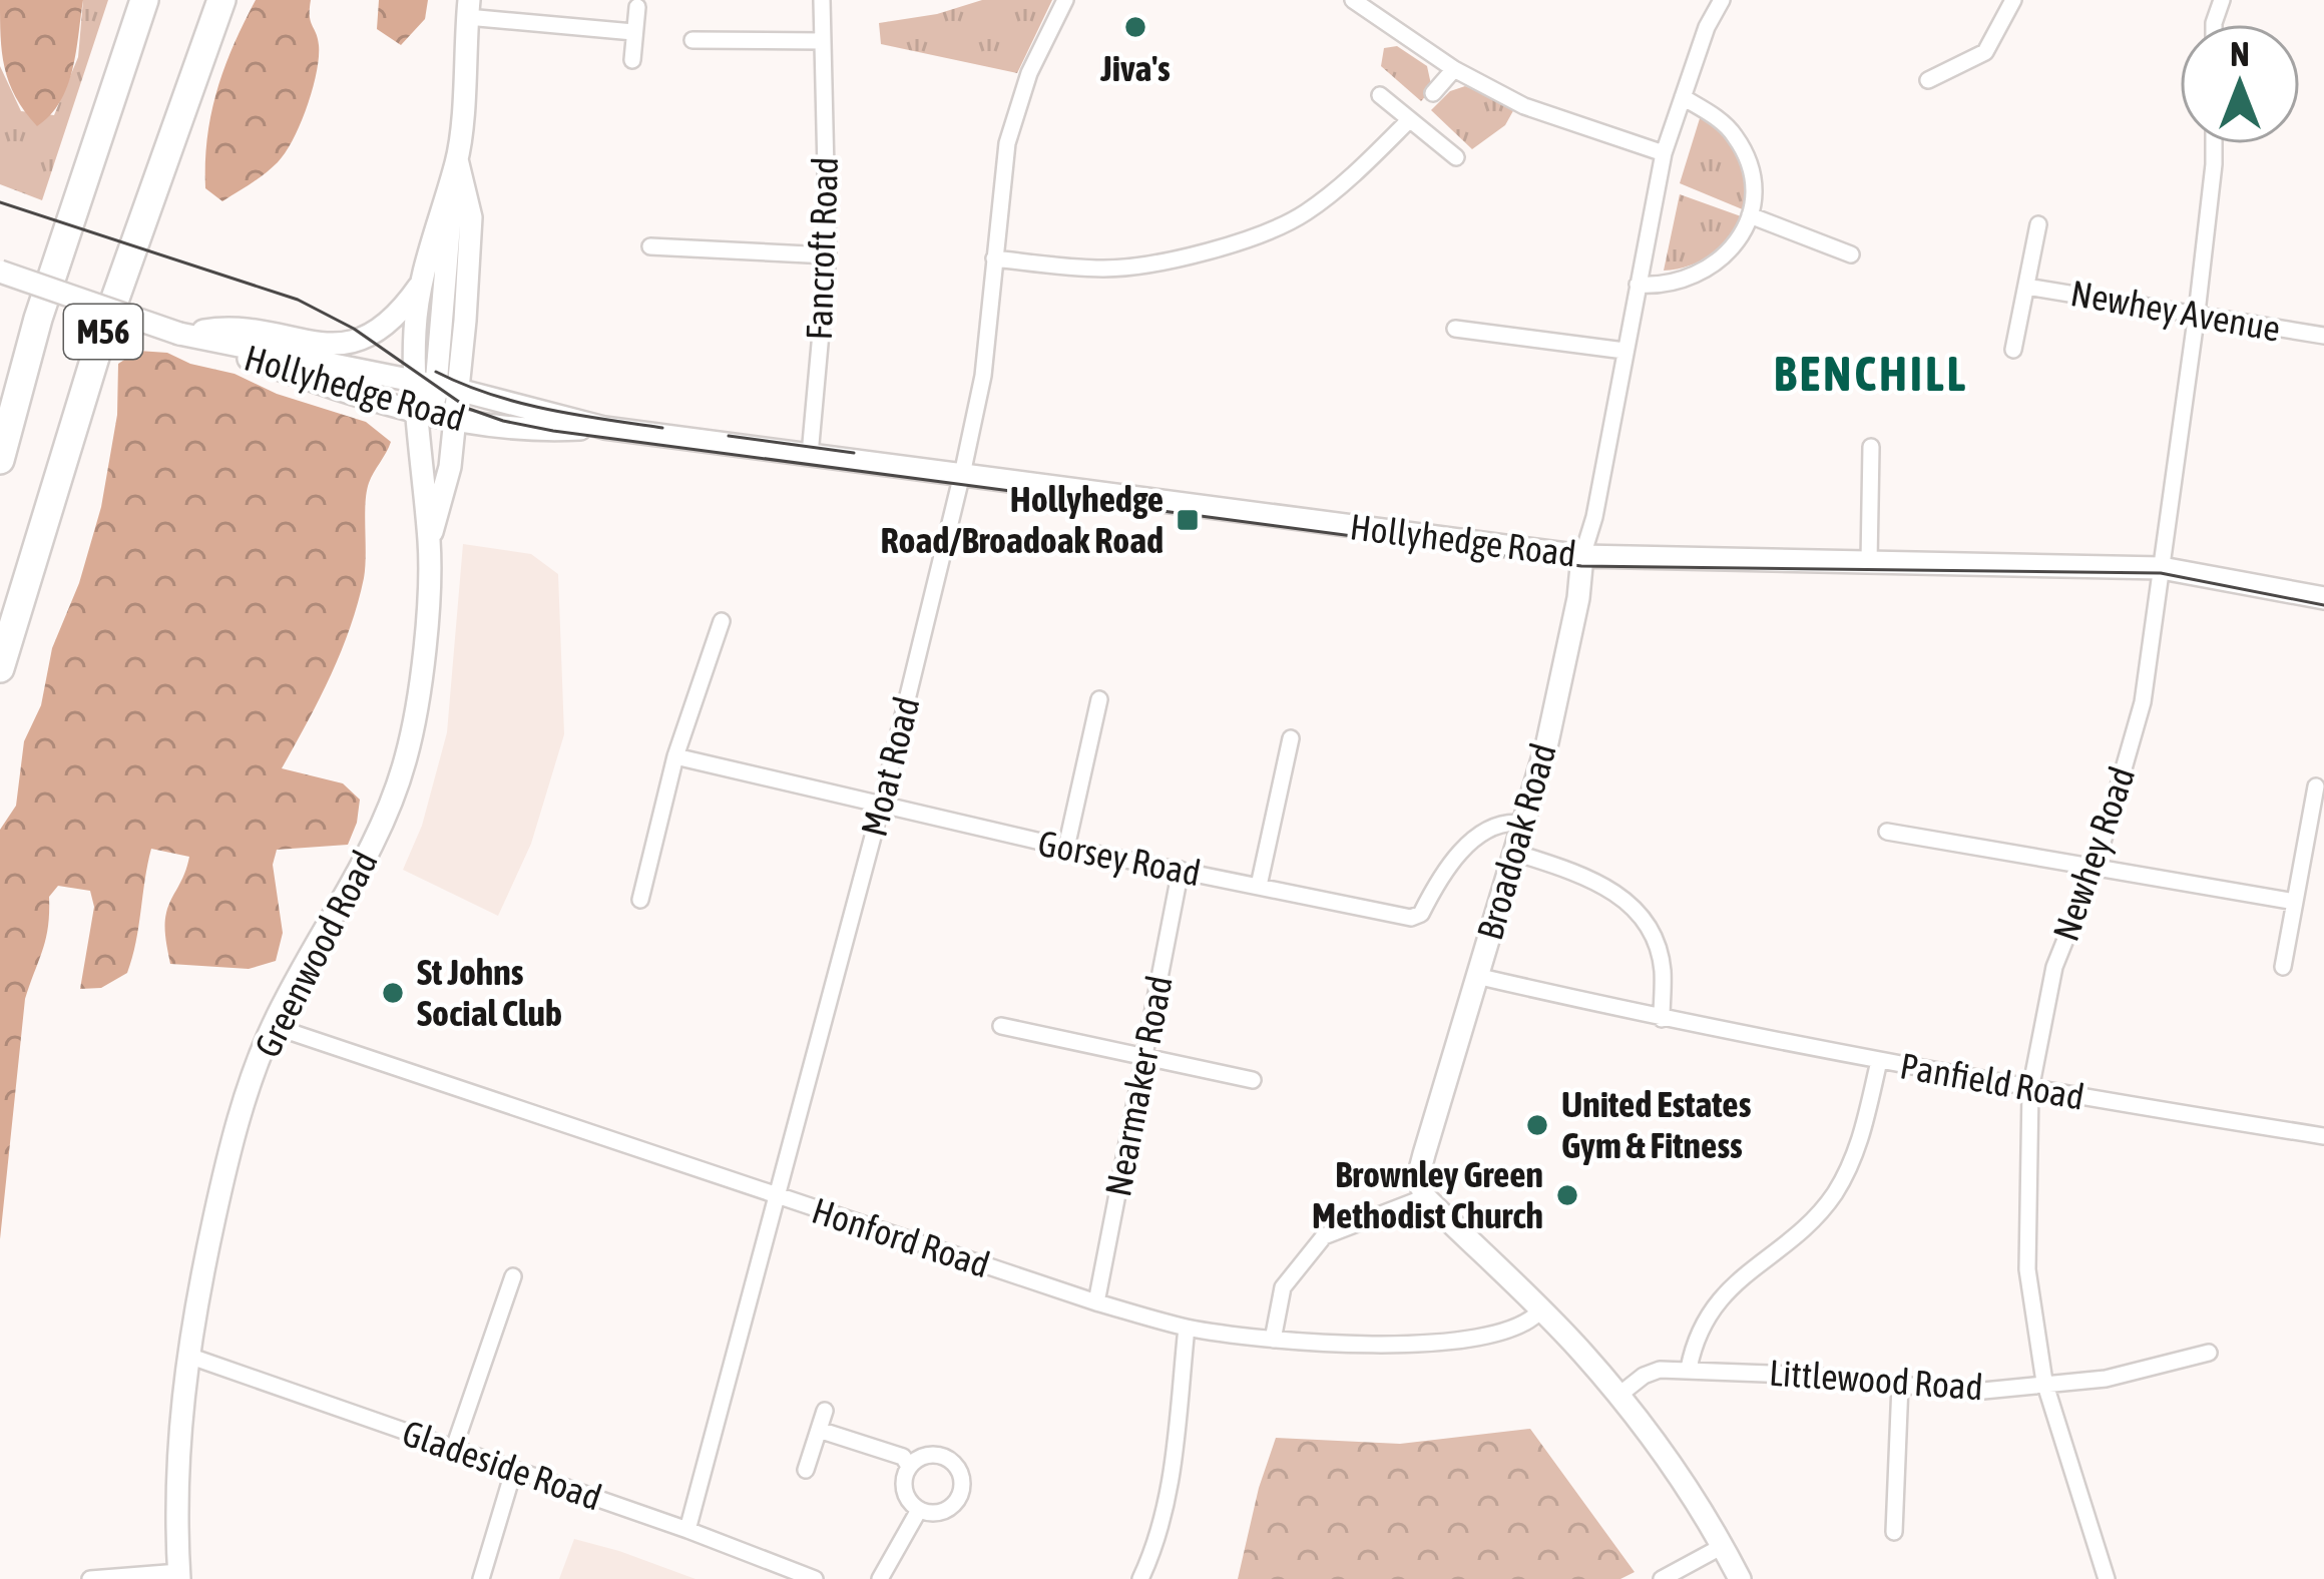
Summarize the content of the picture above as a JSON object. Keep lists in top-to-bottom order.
{
  "streets": {
    "highway": ["M56"],
    "street": [
      "Fancroft Road",
      "Newhey Avenue",
      "Hollyhedge Road",
      "Moat Road",
      "Broadoak Road",
      "Newhey Road",
      "Gorsey Road",
      "Greenwood Road",
      "Panfield Road",
      "Nearmaker Road",
      "Honford Road",
      "Littlewood Road",
      "Gladeside Road"
    ]
  },
  "crossings": [
    ["Fancroft Road", "Hollyhedge Road"],
    ["Newhey Avenue", "Newhey Road"],
    ["Hollyhedge Road", "Moat Road"],
    ["Hollyhedge Road", "Broadoak Road"],
    ["Hollyhedge Road", "Newhey Road"],
    ["Hollyhedge Road", "Greenwood Road"],
    ["Moat Road", "Gorsey Road"],
    ["Moat Road", "Honford Road"],
    ["Moat Road", "Gladeside Road"],
    ["Broadoak Road", "Gorsey Road"],
    ["Broadoak Road", "Panfield Road"],
    ["Newhey Road", "Panfield Road"],
    ["Newhey Road", "Littlewood Road"],
    ["Gorsey Road", "Nearmaker Road"],
    ["Greenwood Road", "Honford Road"],
    ["Greenwood Road", "Gladeside Road"],
    ["Nearmaker Road", "Honford Road"]
  ],
  "districts": ["BENCHILL"],
  "places": {
    "other": [
      "Jiva's",
      "St Johns Social Club",
      "United Estates Gym & Fitness",
      "Brownley Green Methodist Church"
    ],
    "transit": ["Hollyhedge Road/Broadoak Road"]
  },
  "north": "top"
}
